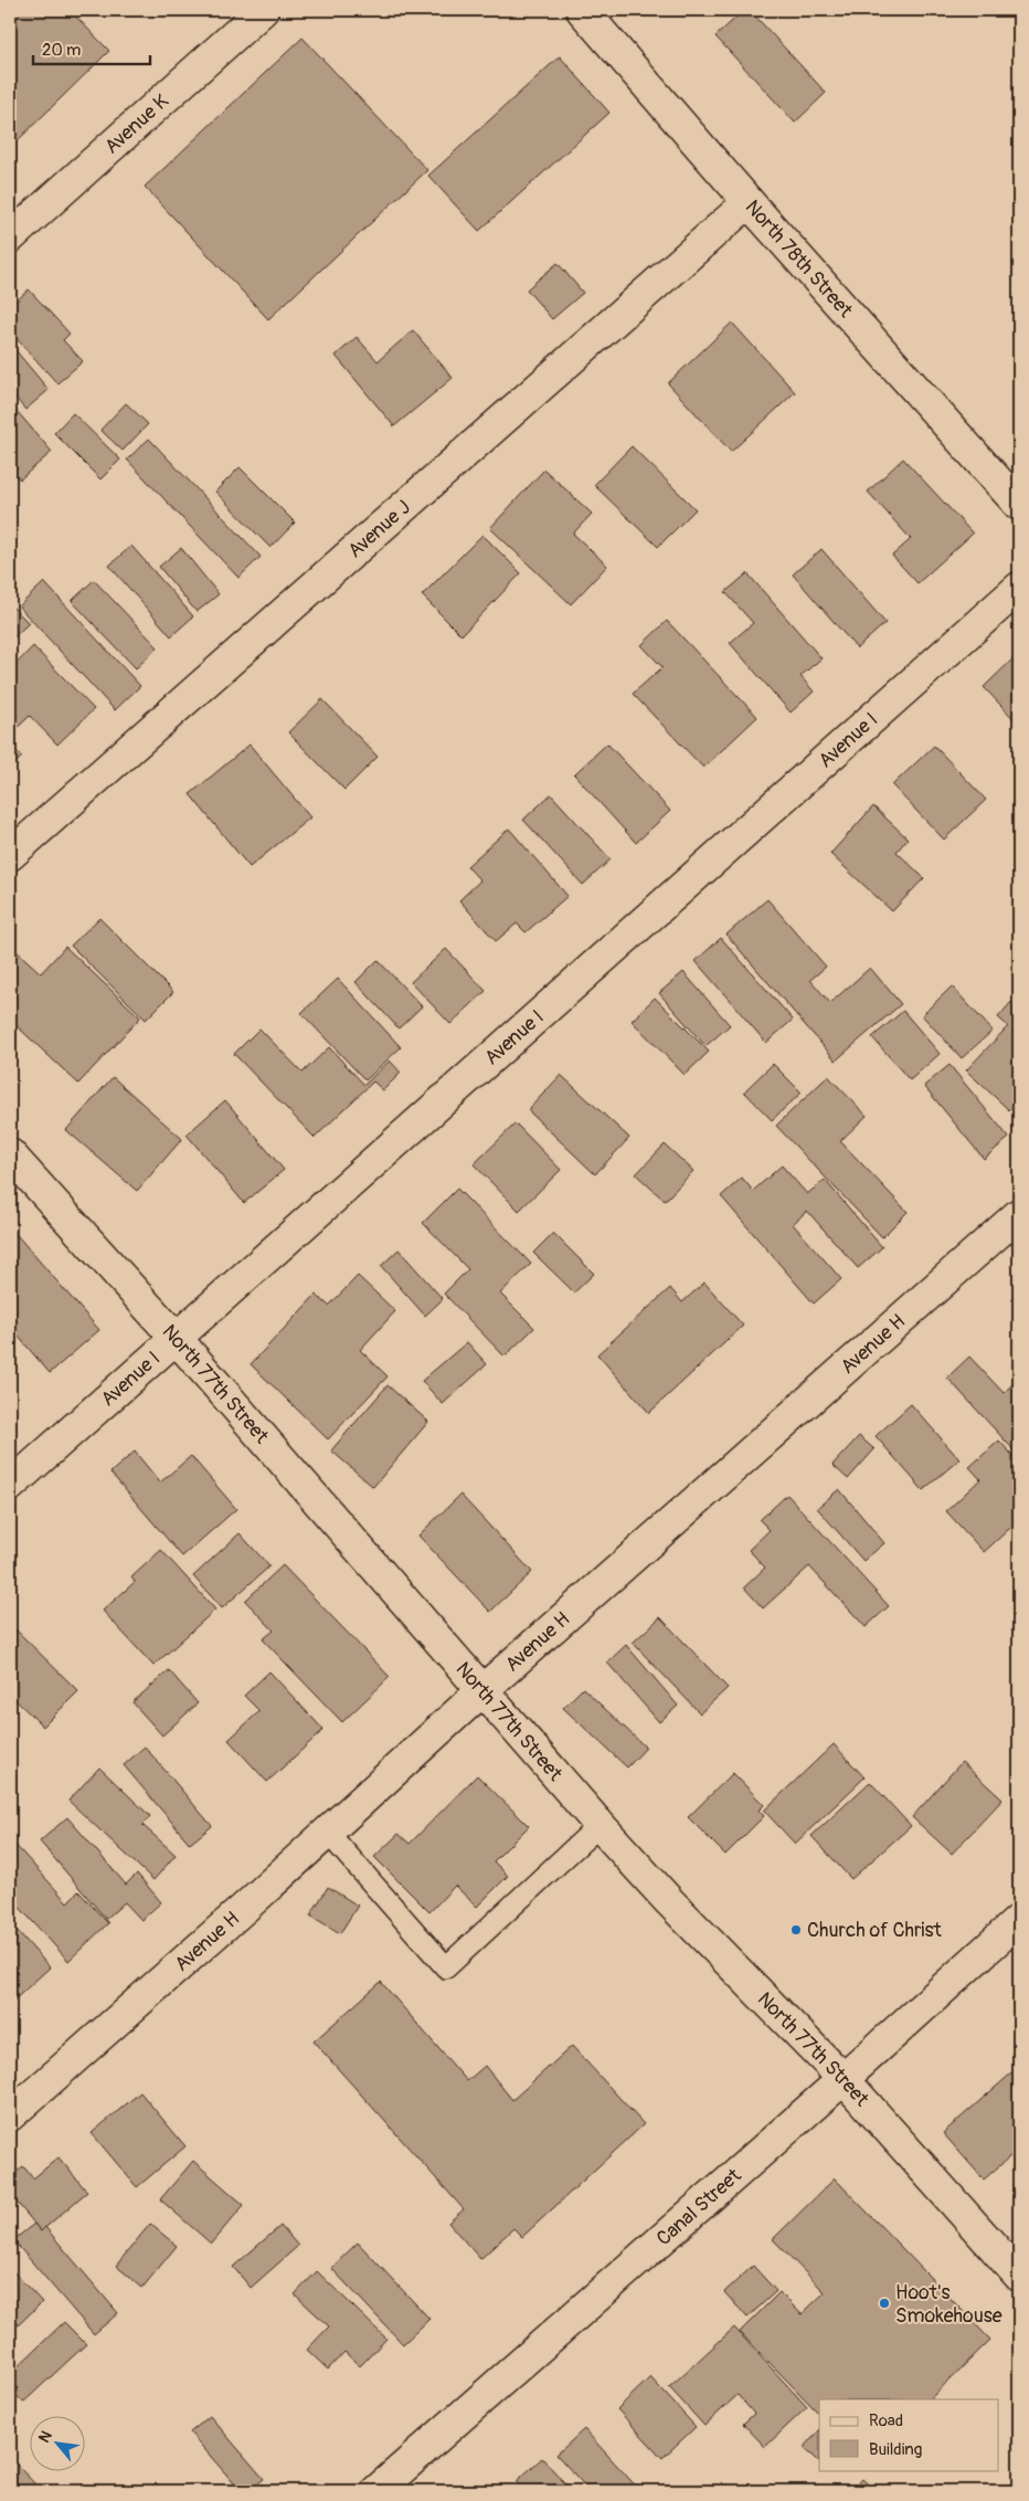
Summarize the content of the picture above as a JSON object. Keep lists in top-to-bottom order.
{
  "streets": {
    "street": [
      "Avenue K",
      "North 78th Street",
      "Avenue J",
      "Avenue I",
      "Avenue H",
      "North 77th Street",
      "Canal Street"
    ]
  },
  "crossings": [
    ["North 78th Street", "Avenue J"],
    ["Avenue I", "North 77th Street"],
    ["Avenue H", "North 77th Street"],
    ["North 77th Street", "Canal Street"]
  ],
  "places": ["Church of Christ", "Hoot's Smokehouse"],
  "legend": ["Road", "Building"],
  "scale_bar": "20 m",
  "north": "top left"
}
